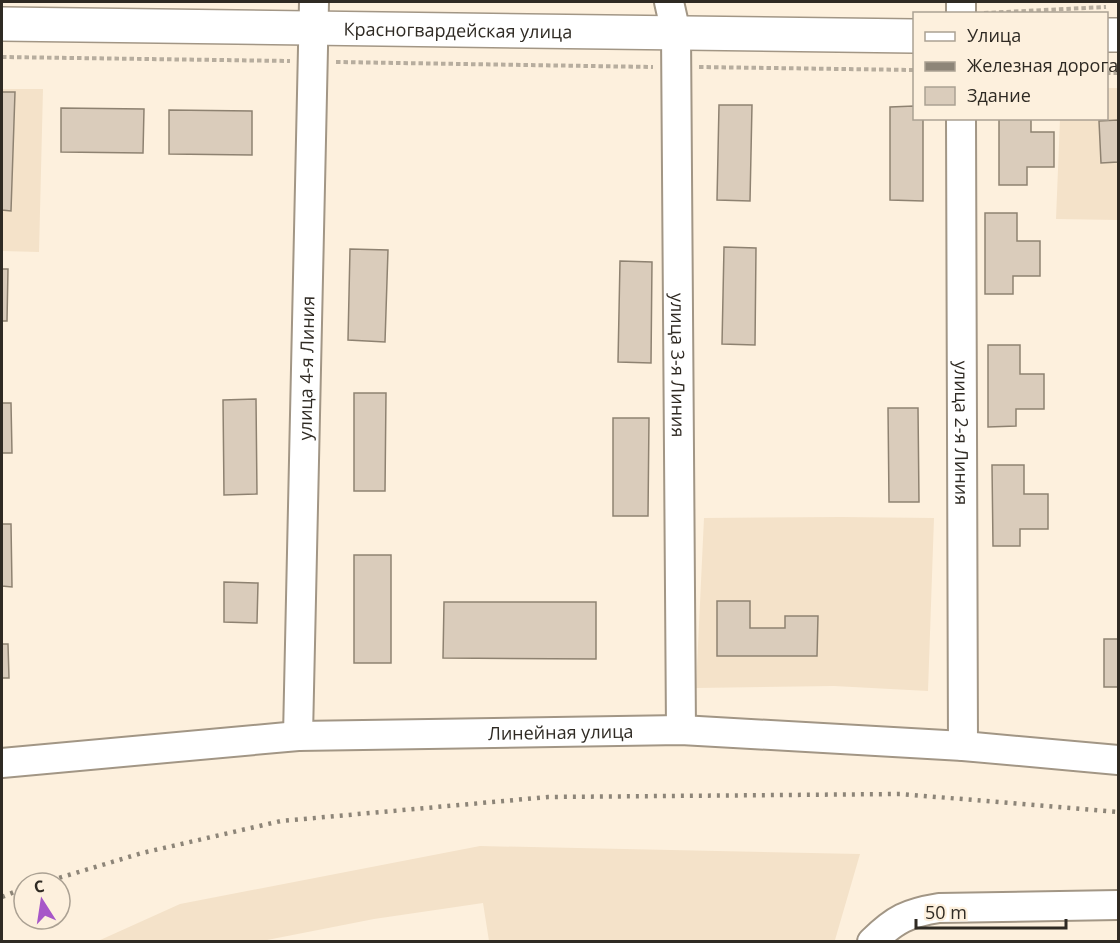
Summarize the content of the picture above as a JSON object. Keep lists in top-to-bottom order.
{
  "streets": {
    "main road": ["Красногвардейская улица"],
    "street": [
      "улица 3-я Линия",
      "улица 4-я Линия",
      "улица 2-я Линия",
      "Линейная улица"
    ]
  },
  "crossings": [
    ["Красногвардейская улица", "улица 3-я Линия"],
    ["Красногвардейская улица", "улица 4-я Линия"],
    ["улица 3-я Линия", "Линейная улица"],
    ["улица 4-я Линия", "Линейная улица"],
    ["улица 2-я Линия", "Линейная улица"]
  ],
  "legend": ["Улица", "Железная дорога", "Здание"],
  "scale_bar": "50 m",
  "north": "top"
}
